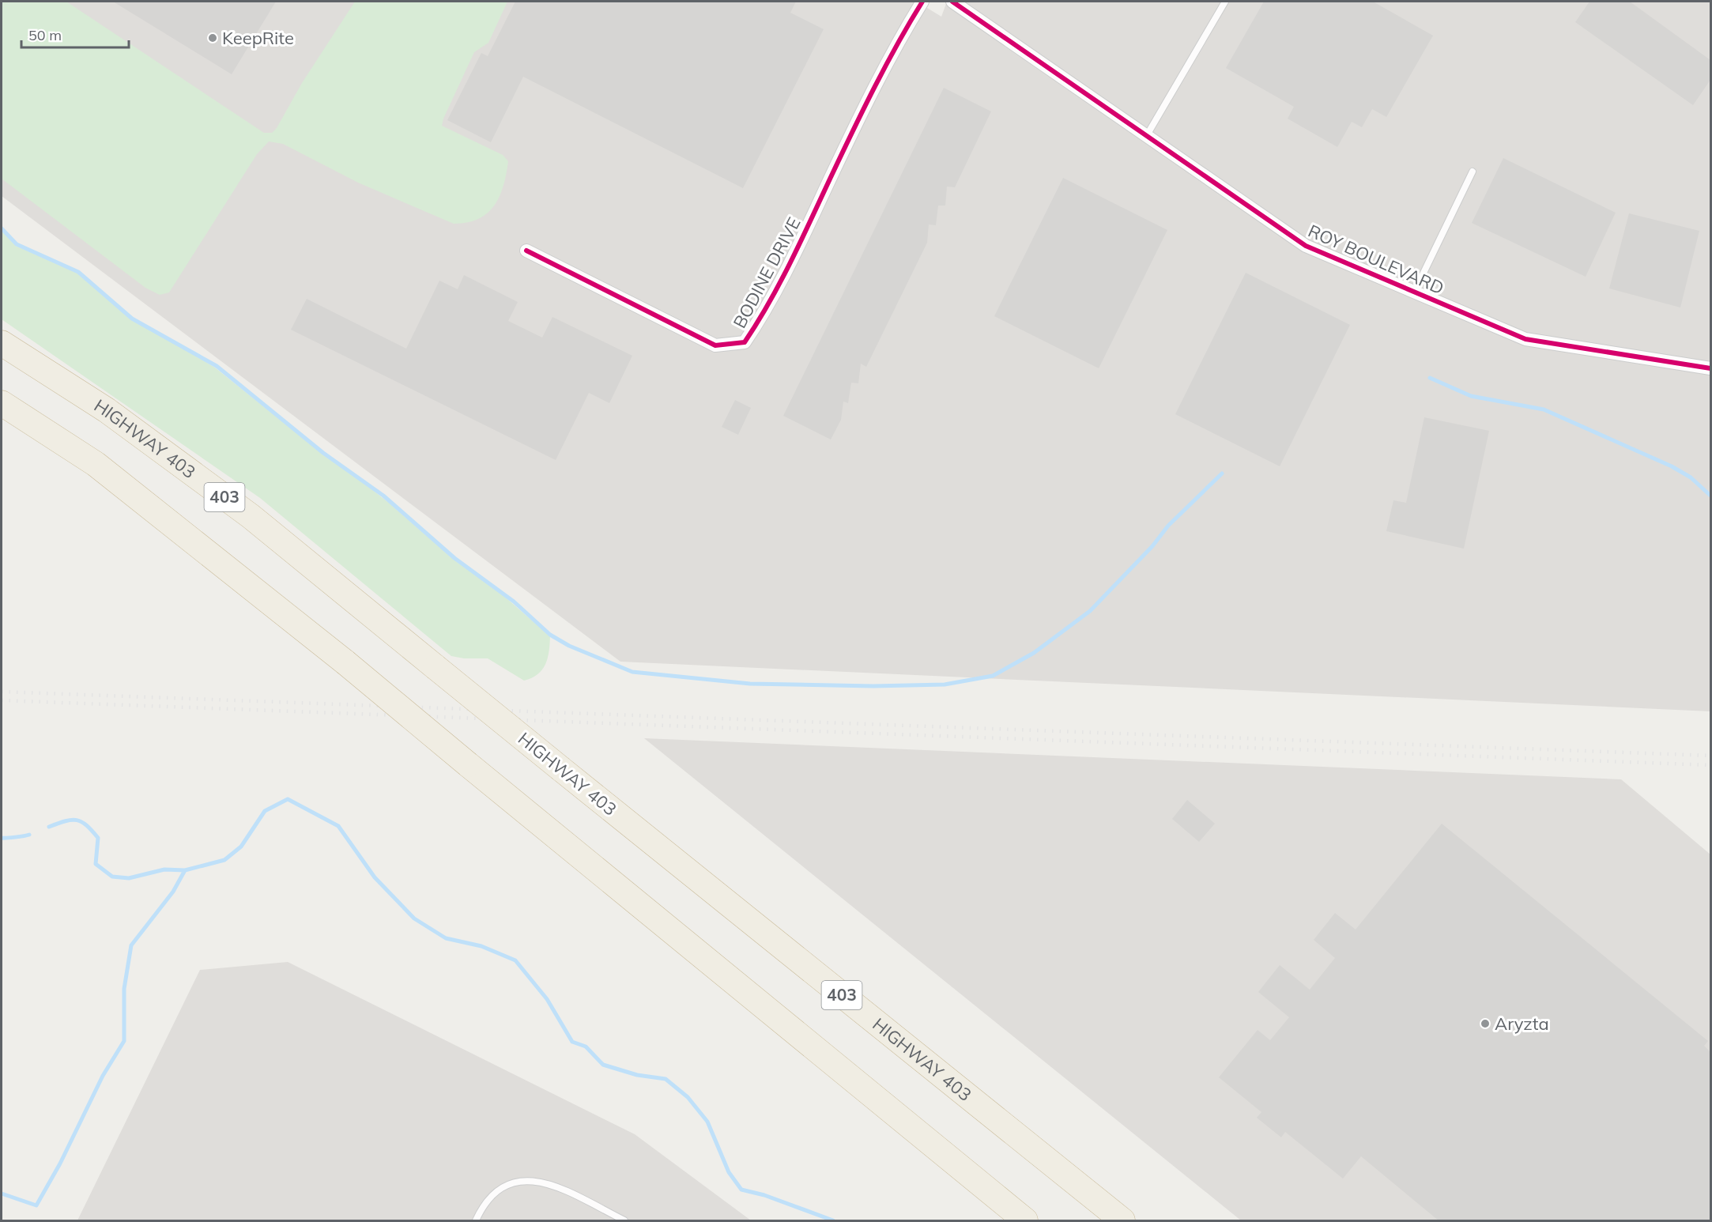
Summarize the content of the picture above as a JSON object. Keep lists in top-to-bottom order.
{
  "streets": {
    "highway": ["HIGHWAY 403", "403"],
    "street": ["ROY BOULEVARD", "BODINE DRIVE"]
  },
  "places": ["KeepRite", "Aryzta"],
  "scale_bar": "50 m"
}
